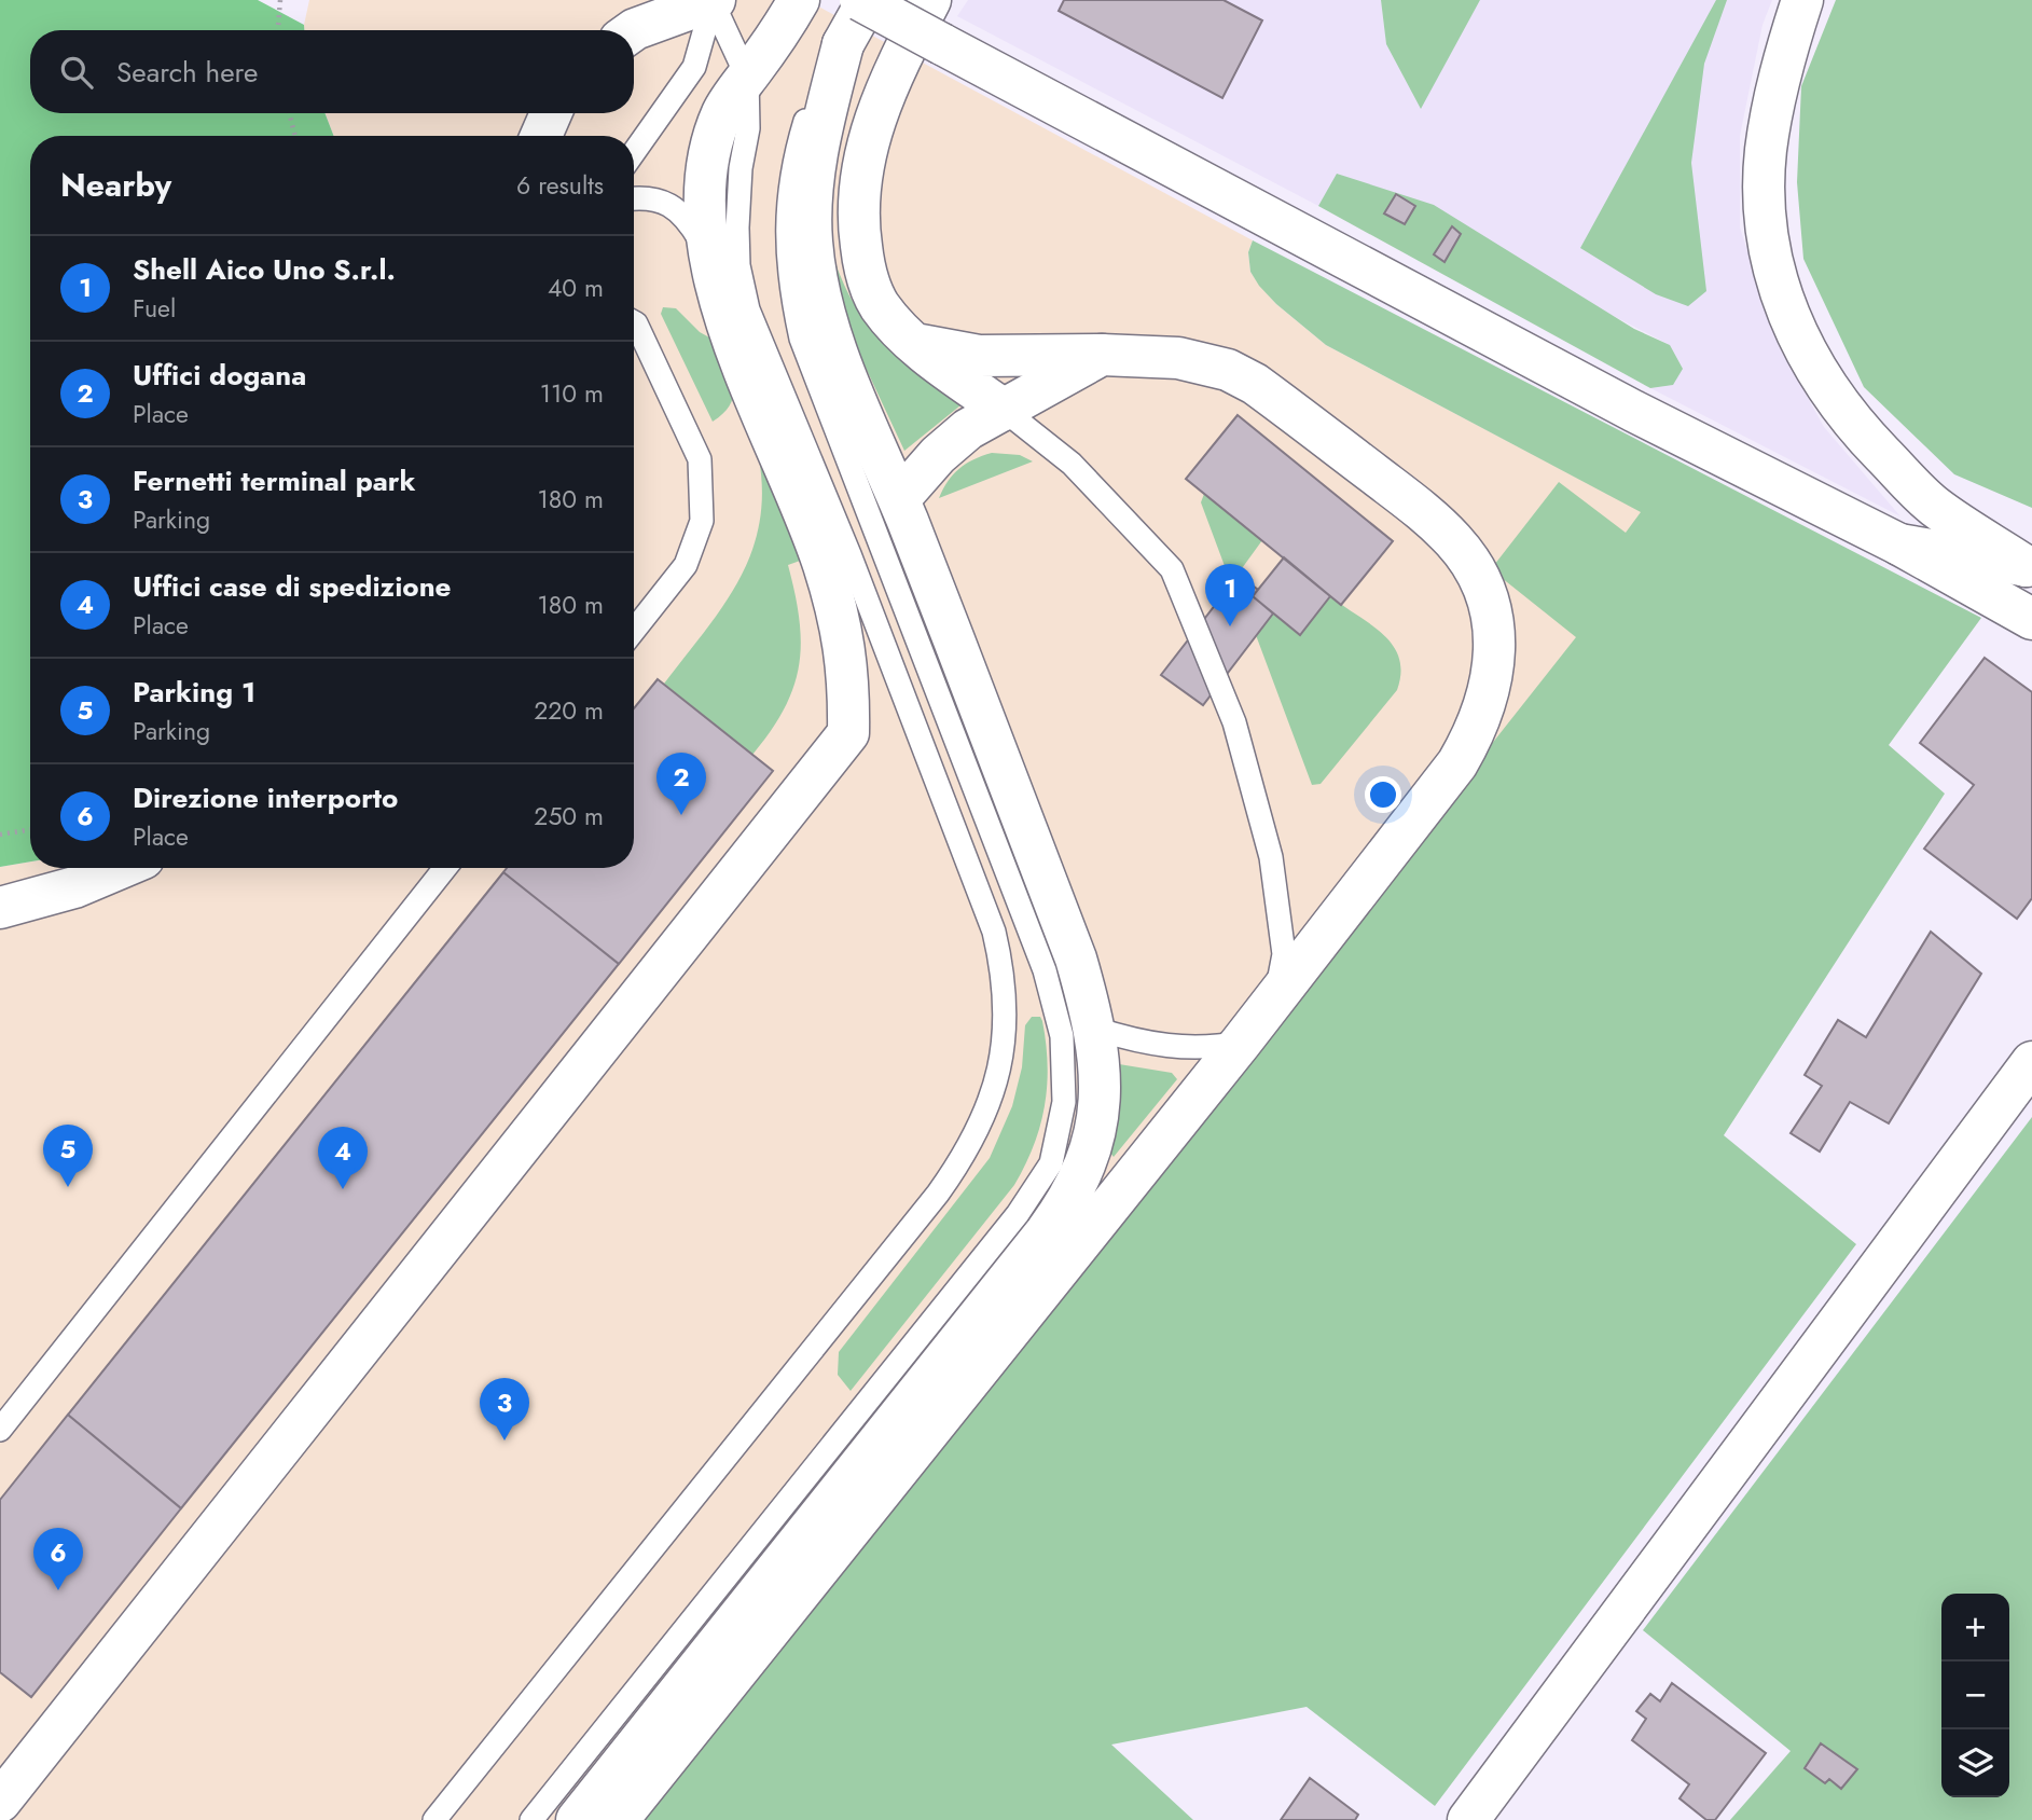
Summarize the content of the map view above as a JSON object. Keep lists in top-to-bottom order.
{
  "page": {
    "search": "Search here",
    "heading": ["Nearby", "6 results"],
    "list": [
      {
        "mark": "1",
        "name": "Shell Aico Uno S.r.l.",
        "note": "Fuel",
        "value": "40 m"
      },
      {
        "mark": "2",
        "name": "Uffici dogana",
        "note": "Place",
        "value": "110 m"
      },
      {
        "mark": "3",
        "name": "Fernetti terminal park",
        "note": "Parking",
        "value": "180 m"
      },
      {
        "mark": "4",
        "name": "Uffici case di spedizione",
        "note": "Place",
        "value": "180 m"
      },
      {
        "mark": "5",
        "name": "Parking 1",
        "note": "Parking",
        "value": "220 m"
      },
      {
        "mark": "6",
        "name": "Direzione interporto",
        "note": "Place",
        "value": "250 m"
      }
    ],
    "pins": [
      "1",
      "2",
      "5",
      "4",
      "3",
      "6"
    ],
    "map_buttons": ["+", "−"]
  }
}
